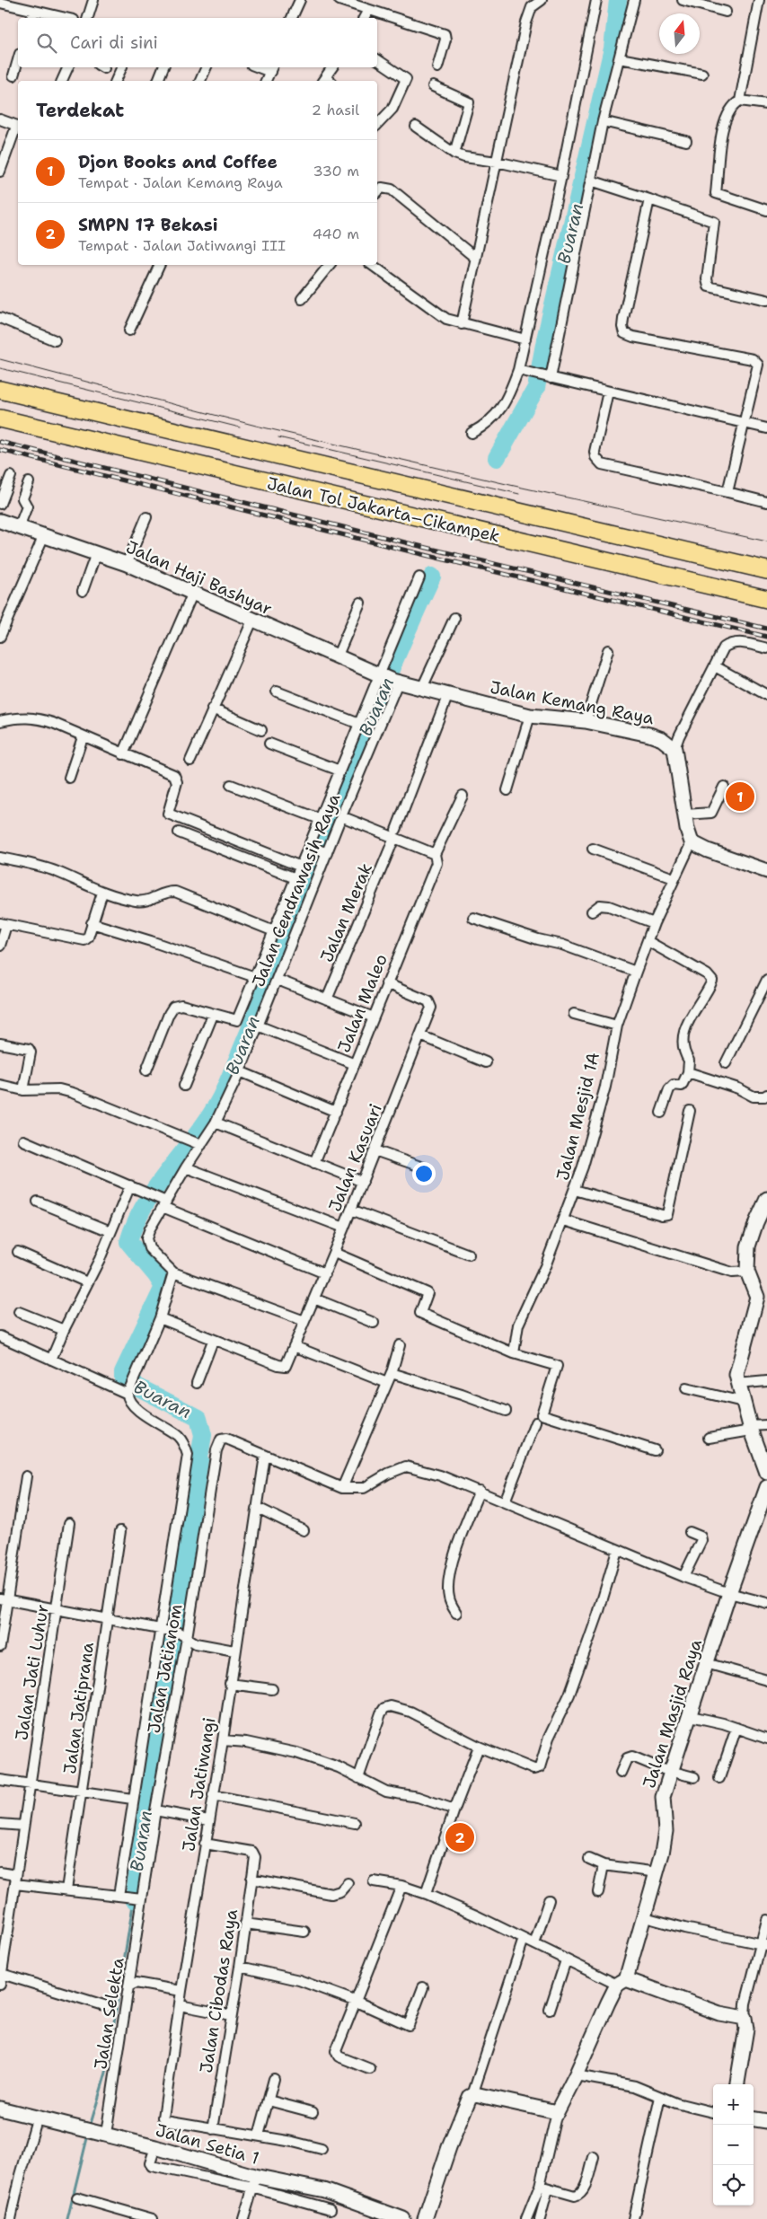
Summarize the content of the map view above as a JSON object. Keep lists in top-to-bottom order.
{
  "streets": {
    "highway": ["Jalan Tol Jakarta–Cikampek"],
    "street": [
      "Jalan Haji Bashyar",
      "Jalan Kemang Raya",
      "Jalan Cendrawasih Raya",
      "Jalan Merak",
      "Jalan Maleo",
      "Jalan Mesjid 1A",
      "Jalan Kasuari",
      "Jalan Jatianom",
      "Jalan Jati Luhur",
      "Jalan Jatiprana",
      "Jalan Masjid Raya",
      "Jalan Jatiwangi",
      "Jalan Cibodas Raya",
      "Jalan Selekta",
      "Jalan Setia 1"
    ]
  },
  "crossings": [
    ["Jalan Haji Bashyar", "Jalan Kemang Raya"],
    ["Jalan Haji Bashyar", "Jalan Cendrawasih Raya"],
    ["Jalan Kemang Raya", "Jalan Cendrawasih Raya"],
    ["Jalan Kemang Raya", "Jalan Merak"],
    ["Jalan Maleo", "Jalan Kasuari"],
    ["Jalan Jatianom", "Jalan Jatiwangi"],
    ["Jalan Jatianom", "Jalan Selekta"],
    ["Jalan Jatiwangi", "Jalan Cibodas Raya"],
    ["Jalan Selekta", "Jalan Setia 1"]
  ],
  "water": ["Buaran"],
  "north": "top",
  "page": {
    "search": "Cari di sini",
    "heading": ["Terdekat", "2 hasil"],
    "list": [
      {
        "mark": "1",
        "name": "Djon Books and Coffee",
        "note": "Tempat · Jalan Kemang Raya",
        "value": "330 m"
      },
      {
        "mark": "2",
        "name": "SMPN 17 Bekasi",
        "note": "Tempat · Jalan Jatiwangi III",
        "value": "440 m"
      }
    ],
    "pins": ["1", "2"],
    "map_buttons": ["+", "−"]
  }
}
